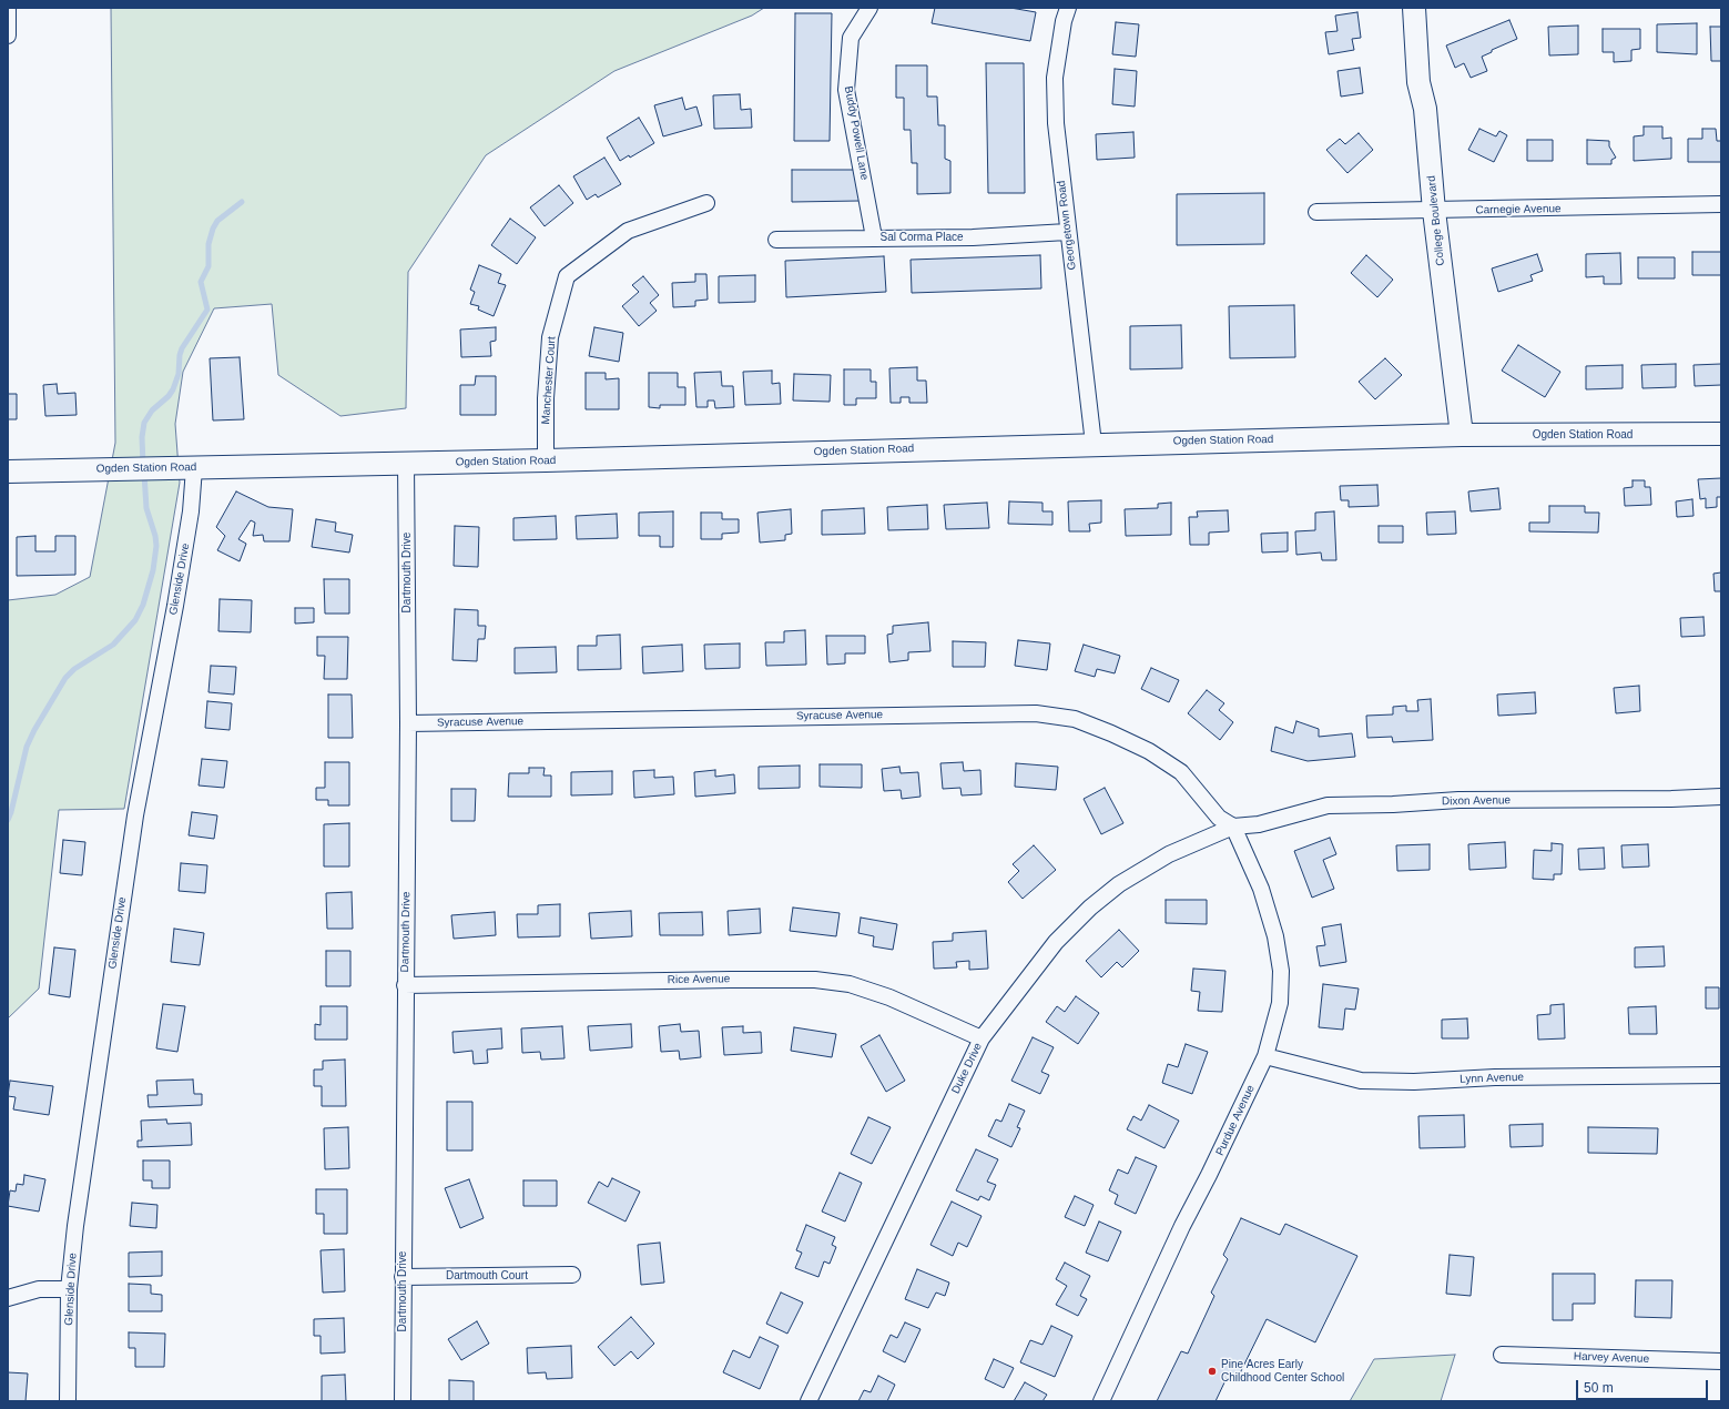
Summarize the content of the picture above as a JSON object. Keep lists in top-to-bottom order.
{
  "streets": {
    "street": [
      "Buddy Powell Lane",
      "Carnegie Avenue",
      "College Boulevard",
      "Georgetown Road",
      "Sal Corma Place",
      "Manchester Court",
      "Ogden Station Road",
      "Dartmouth Drive",
      "Glenside Drive",
      "Syracuse Avenue",
      "Dixon Avenue",
      "Rice Avenue",
      "Duke Drive",
      "Lynn Avenue",
      "Purdue Avenue",
      "Dartmouth Court",
      "Harvey Avenue"
    ]
  },
  "crossings": [
    ["Buddy Powell Lane", "Sal Corma Place"],
    ["Carnegie Avenue", "College Boulevard"],
    ["College Boulevard", "Ogden Station Road"],
    ["Georgetown Road", "Sal Corma Place"],
    ["Georgetown Road", "Ogden Station Road"],
    ["Manchester Court", "Ogden Station Road"],
    ["Ogden Station Road", "Dartmouth Drive"],
    ["Ogden Station Road", "Glenside Drive"],
    ["Dartmouth Drive", "Syracuse Avenue"],
    ["Dartmouth Drive", "Rice Avenue"],
    ["Dartmouth Drive", "Dartmouth Court"],
    ["Syracuse Avenue", "Dixon Avenue"],
    ["Syracuse Avenue", "Duke Drive"],
    ["Syracuse Avenue", "Purdue Avenue"],
    ["Dixon Avenue", "Duke Drive"],
    ["Dixon Avenue", "Purdue Avenue"],
    ["Rice Avenue", "Duke Drive"],
    ["Duke Drive", "Purdue Avenue"],
    ["Lynn Avenue", "Purdue Avenue"]
  ],
  "places": ["Pine Acres Early Childhood Center School"],
  "scale_bar": "50 m"
}
